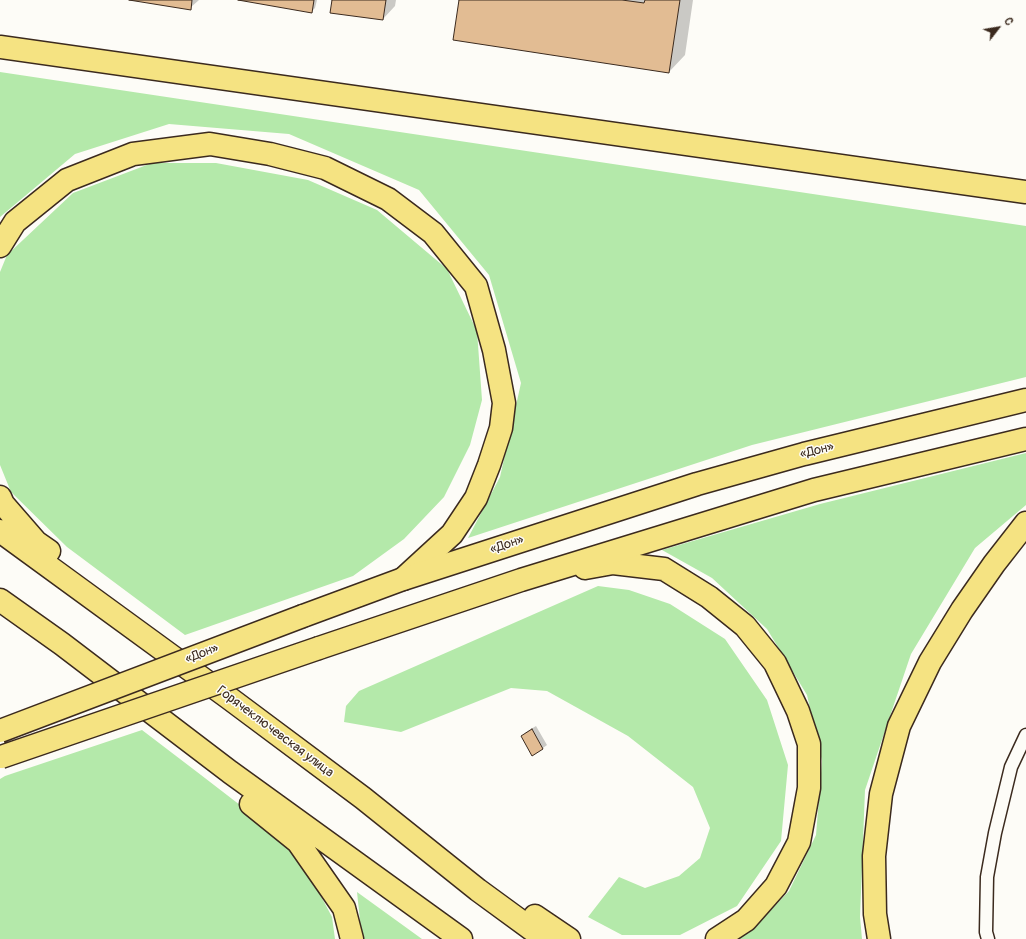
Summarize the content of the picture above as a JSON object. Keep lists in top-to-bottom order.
{
  "streets": {
    "main road": ["«Дон»", "Горячеключевская улица"]
  },
  "north": "top right"
}
